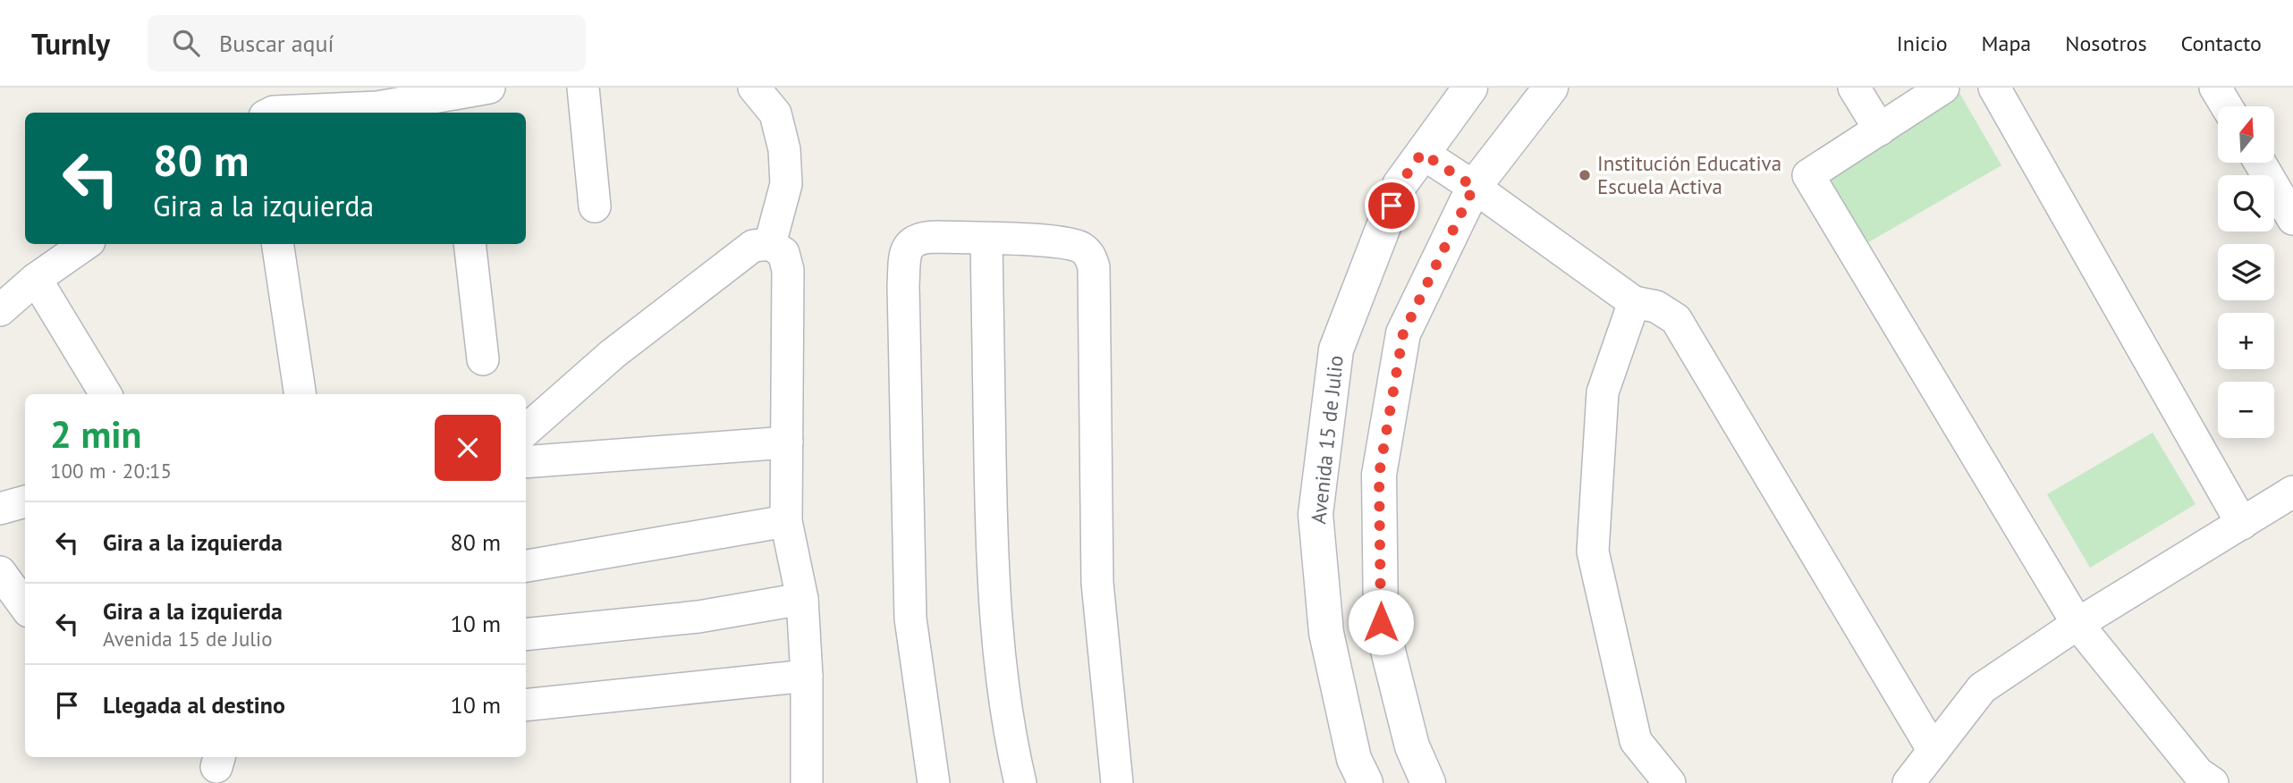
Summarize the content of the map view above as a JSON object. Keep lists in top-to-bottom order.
{
  "streets": {
    "street": ["Avenida 15 de Julio"]
  },
  "places": ["Institución Educativa Escuela Activa"],
  "north": "top",
  "page": {
    "header": "Turnly",
    "search": "Buscar aquí",
    "nav": [
      "Inicio",
      "Mapa",
      "Nosotros",
      "Contacto"
    ],
    "map_buttons": ["+", "−"],
    "turn": ["80 m", "Gira a la izquierda"],
    "heading": ["2 min", "100 m · 20:15"],
    "list": [
      {
        "name": "Gira a la izquierda",
        "value": "80 m"
      },
      {
        "name": "Gira a la izquierda",
        "note": "Avenida 15 de Julio",
        "value": "10 m"
      },
      {
        "name": "Llegada al destino",
        "value": "10 m"
      }
    ]
  }
}
